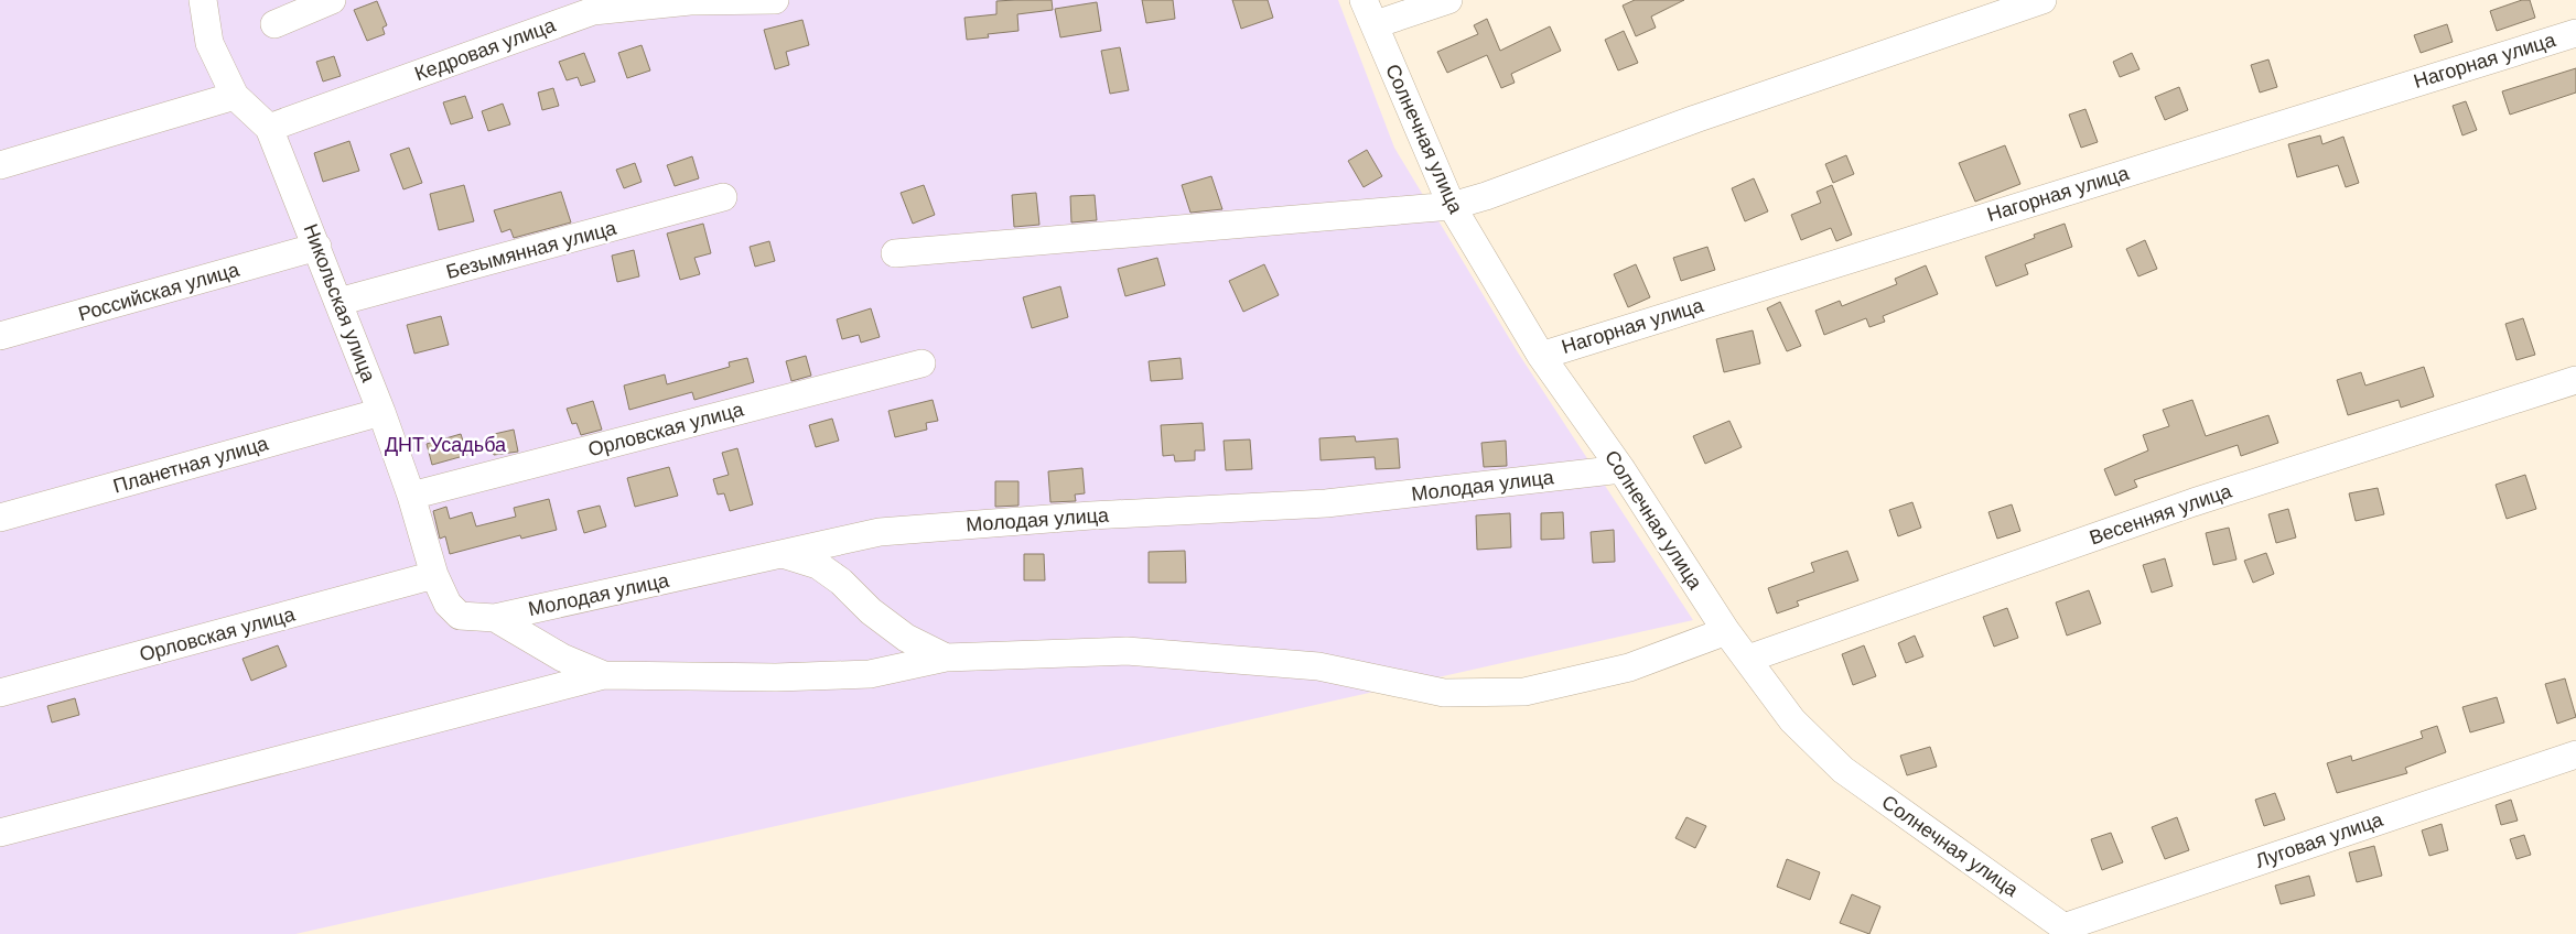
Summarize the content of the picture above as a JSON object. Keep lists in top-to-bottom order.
{
  "streets": {
    "street": [
      "Кедровая улица",
      "Нагорная улица",
      "Солнечная улица",
      "Безымянная улица",
      "Российская улица",
      "Никольская улица",
      "Орловская улица",
      "Планетная улица",
      "Молодая улица",
      "Весенняя улица",
      "Луговая улица"
    ]
  },
  "crossings": [
    ["Кедровая улица", "Никольская улица"],
    ["Нагорная улица", "Солнечная улица"],
    ["Солнечная улица", "Молодая улица"],
    ["Солнечная улица", "Весенняя улица"],
    ["Солнечная улица", "Луговая улица"],
    ["Безымянная улица", "Никольская улица"],
    ["Российская улица", "Никольская улица"],
    ["Никольская улица", "Орловская улица"],
    ["Никольская улица", "Планетная улица"],
    ["Никольская улица", "Молодая улица"]
  ],
  "parks": ["ДНТ Усадьба"]
}
